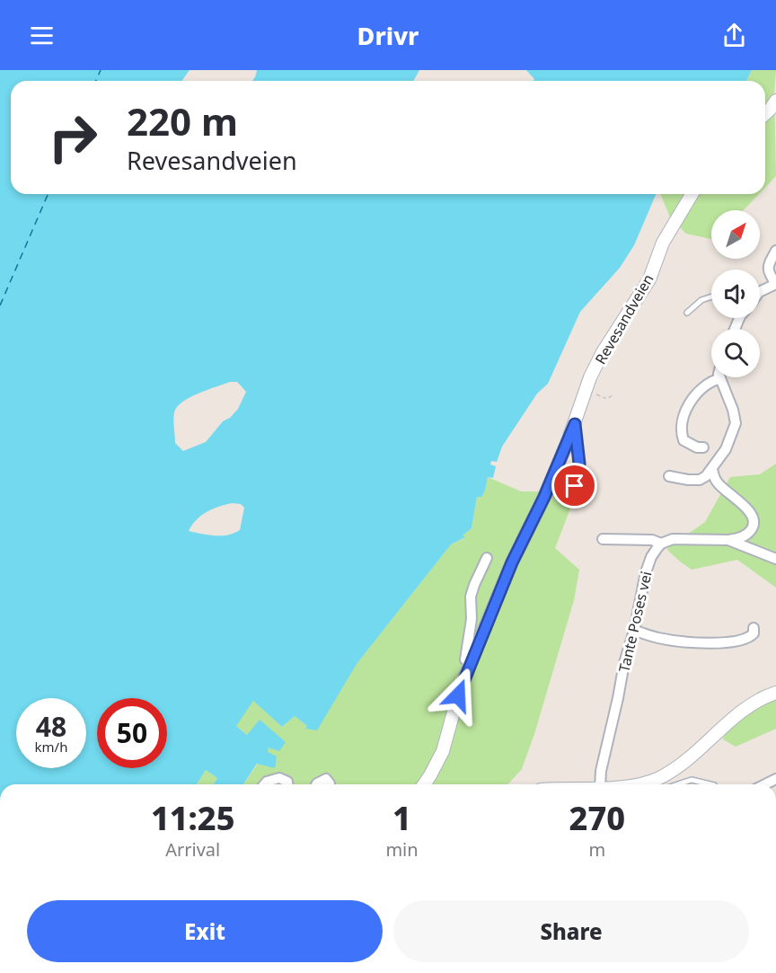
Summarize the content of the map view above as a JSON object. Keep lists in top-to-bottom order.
{
  "streets": {
    "main road": ["Revesandveien"],
    "street": ["Tante Poses vei"]
  },
  "north": "top right",
  "page": {
    "header": "Drivr",
    "turn": ["220 m", "Revesandveien"],
    "speed": "48 km/h",
    "limit": "50",
    "eta": [
      "11:25",
      "Arrival",
      "1",
      "min",
      "270",
      "m"
    ],
    "buttons": ["Exit", "Share"]
  }
}
